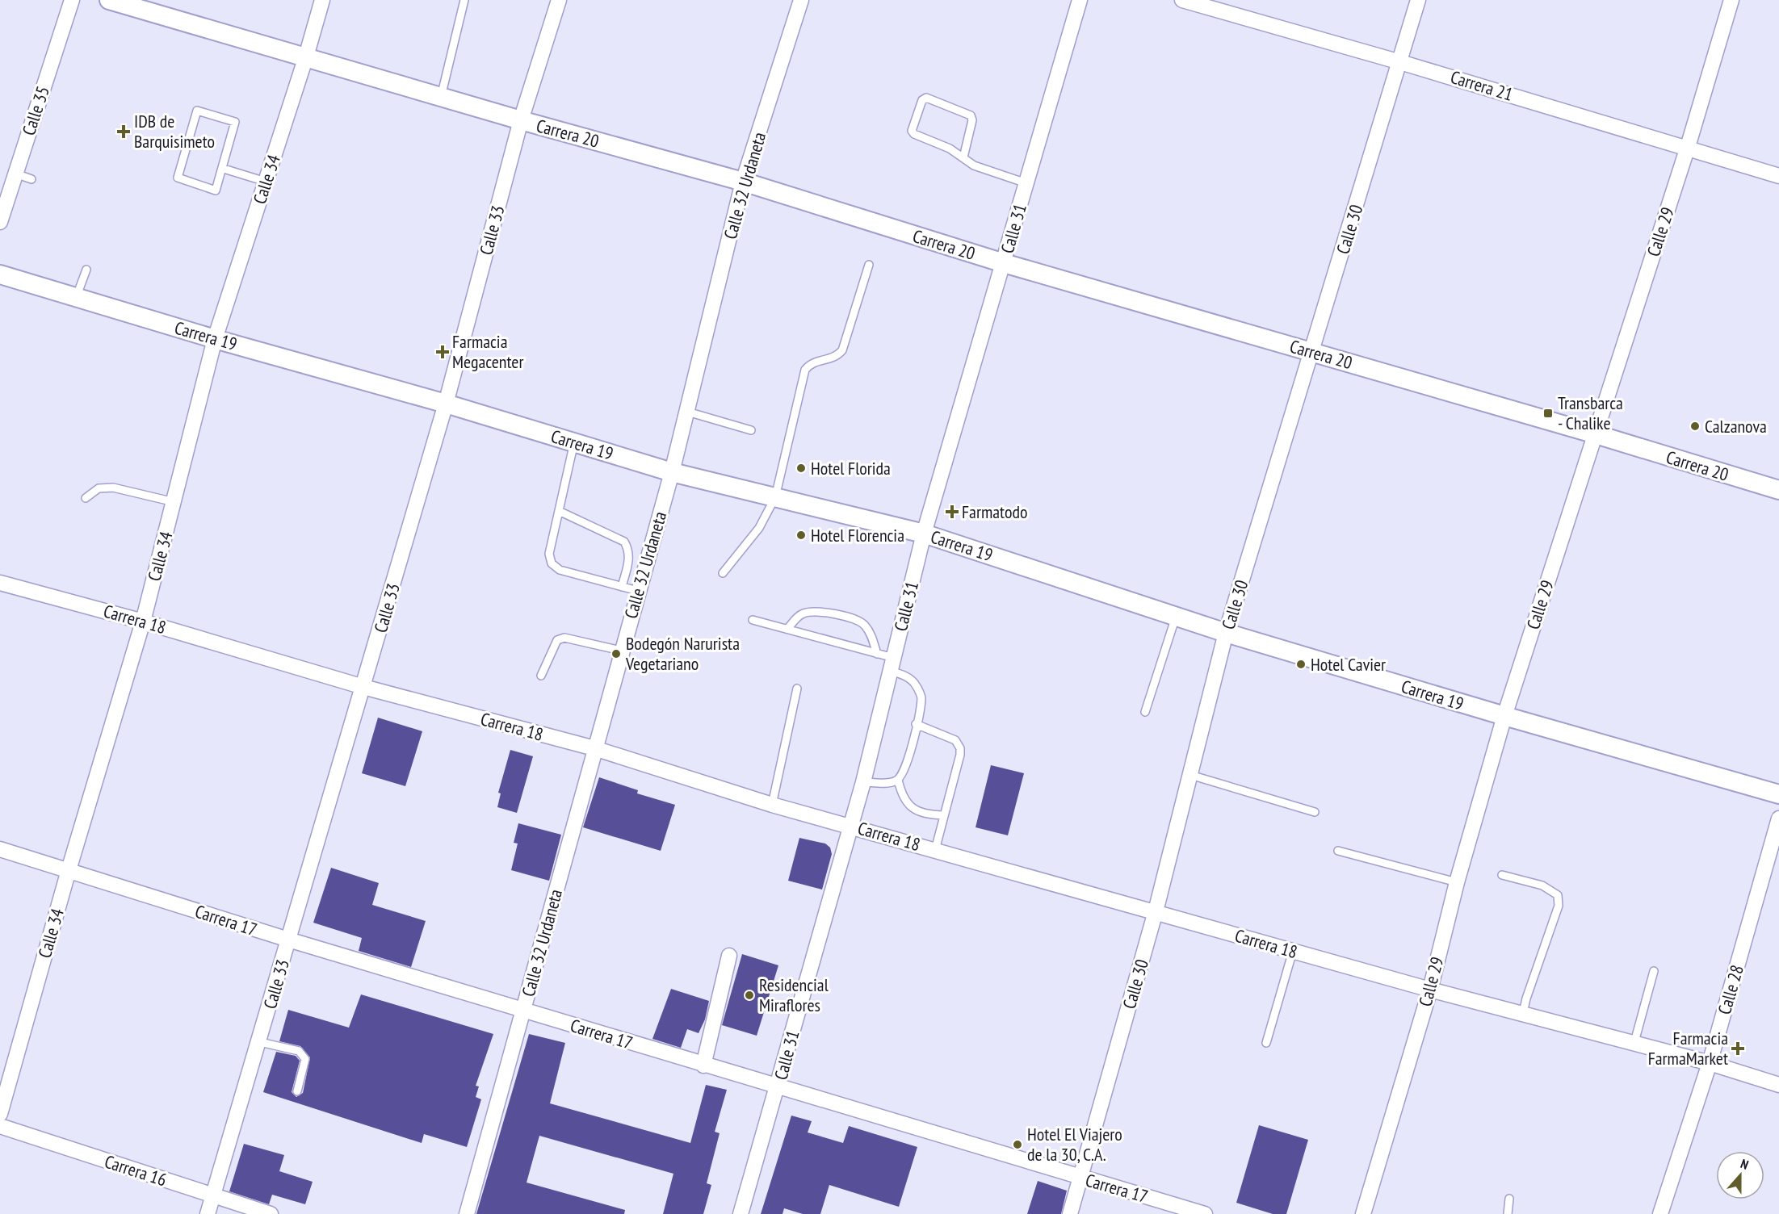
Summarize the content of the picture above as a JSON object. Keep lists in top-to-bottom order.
{
  "streets": {
    "street": [
      "Carrera 21",
      "Calle 35",
      "Carrera 20",
      "Calle 34",
      "Calle 32 Urdaneta",
      "Calle 31",
      "Calle 30",
      "Calle 33",
      "Calle 29",
      "Carrera 19",
      "Carrera 18",
      "Carrera 17",
      "Calle 28",
      "Carrera 16"
    ]
  },
  "crossings": [
    ["Carrera 21", "Calle 30"],
    ["Carrera 21", "Calle 29"],
    ["Carrera 20", "Calle 34"],
    ["Carrera 20", "Calle 32 Urdaneta"],
    ["Carrera 20", "Calle 31"],
    ["Carrera 20", "Calle 30"],
    ["Carrera 20", "Calle 33"],
    ["Carrera 20", "Calle 29"],
    ["Calle 34", "Carrera 19"],
    ["Calle 34", "Carrera 18"],
    ["Calle 34", "Carrera 17"],
    ["Calle 32 Urdaneta", "Carrera 19"],
    ["Calle 32 Urdaneta", "Carrera 18"],
    ["Calle 32 Urdaneta", "Carrera 17"],
    ["Calle 31", "Carrera 19"],
    ["Calle 31", "Carrera 18"],
    ["Calle 31", "Carrera 17"],
    ["Calle 30", "Carrera 19"],
    ["Calle 30", "Carrera 18"],
    ["Calle 30", "Carrera 17"],
    ["Calle 33", "Carrera 19"],
    ["Calle 33", "Carrera 18"],
    ["Calle 33", "Carrera 17"],
    ["Calle 33", "Carrera 16"],
    ["Calle 29", "Carrera 19"],
    ["Calle 29", "Carrera 18"],
    ["Carrera 18", "Calle 28"]
  ],
  "places": {
    "health": [
      "IDB de Barquisimeto",
      "Farmacia Megacenter",
      "Farmatodo",
      "Farmacia FarmaMarket"
    ],
    "transit": ["Transbarca - Chalike"],
    "other": [
      "Calzanova",
      "Hotel Florida",
      "Hotel Florencia",
      "Bodegón Narurista Vegetariano",
      "Hotel Cavier",
      "Residencial Miraflores",
      "Hotel El Viajero de la 30, C.A."
    ]
  },
  "north": "top"
}
